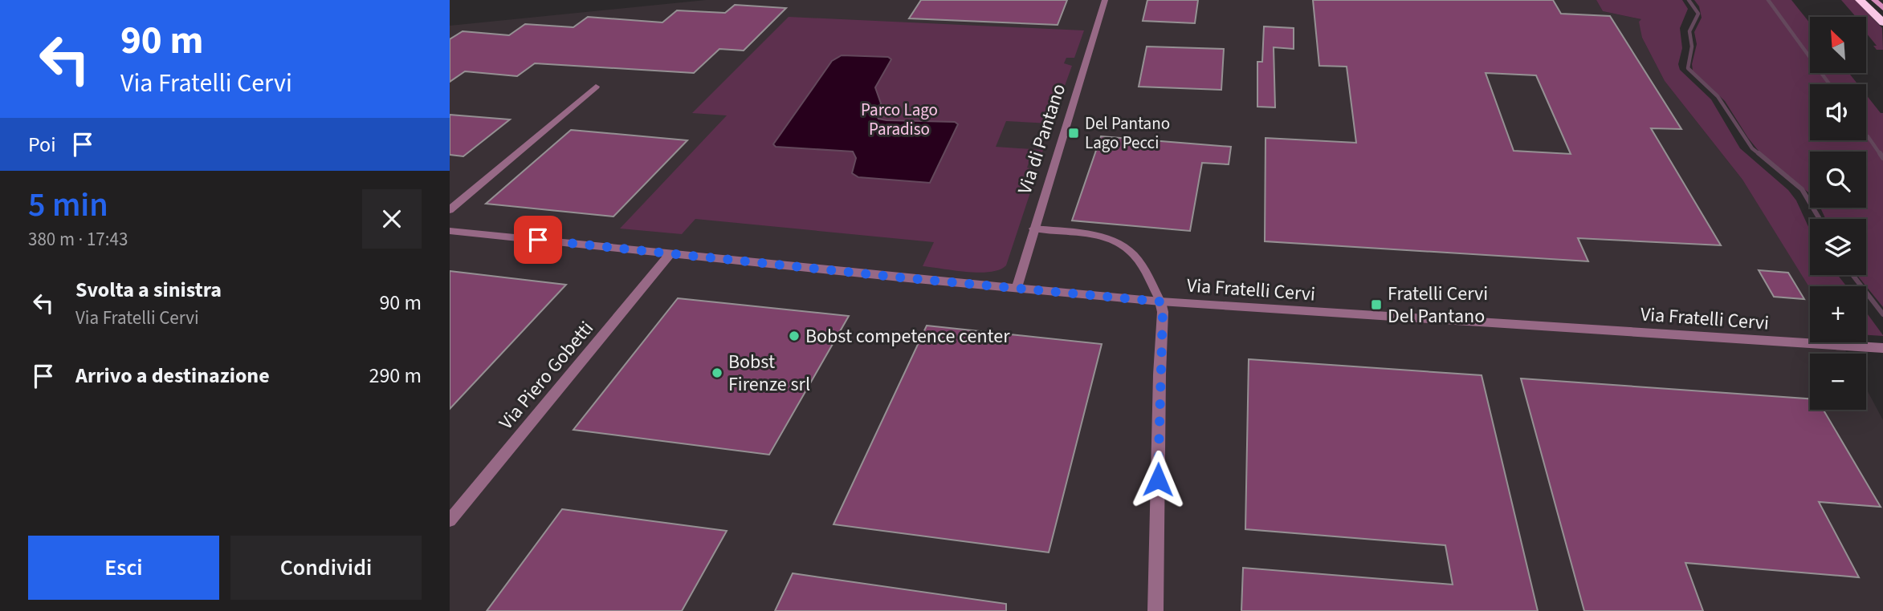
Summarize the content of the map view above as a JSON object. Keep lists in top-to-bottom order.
{
  "streets": {
    "street": ["Via di Pantano", "Via Fratelli Cervi", "Via Piero Gobetti"]
  },
  "crossings": [
    ["Via di Pantano", "Via Fratelli Cervi"],
    ["Via Fratelli Cervi", "Via Piero Gobetti"]
  ],
  "parks": ["Parco Lago Paradiso"],
  "places": {
    "transit": ["Del Pantano Lago Pecci", "Fratelli Cervi Del Pantano"],
    "other": ["Bobst competence center", "Bobst Firenze srl"]
  },
  "north": "top left",
  "page": {
    "turn": ["90 m", "Via Fratelli Cervi"],
    "map_buttons": ["+", "−"],
    "then": "Poi",
    "heading": ["5 min", "380 m · 17:43"],
    "list": [
      {
        "name": "Svolta a sinistra",
        "note": "Via Fratelli Cervi",
        "value": "90 m"
      },
      {
        "name": "Arrivo a destinazione",
        "value": "290 m"
      }
    ],
    "buttons": ["Esci", "Condividi"]
  }
}
